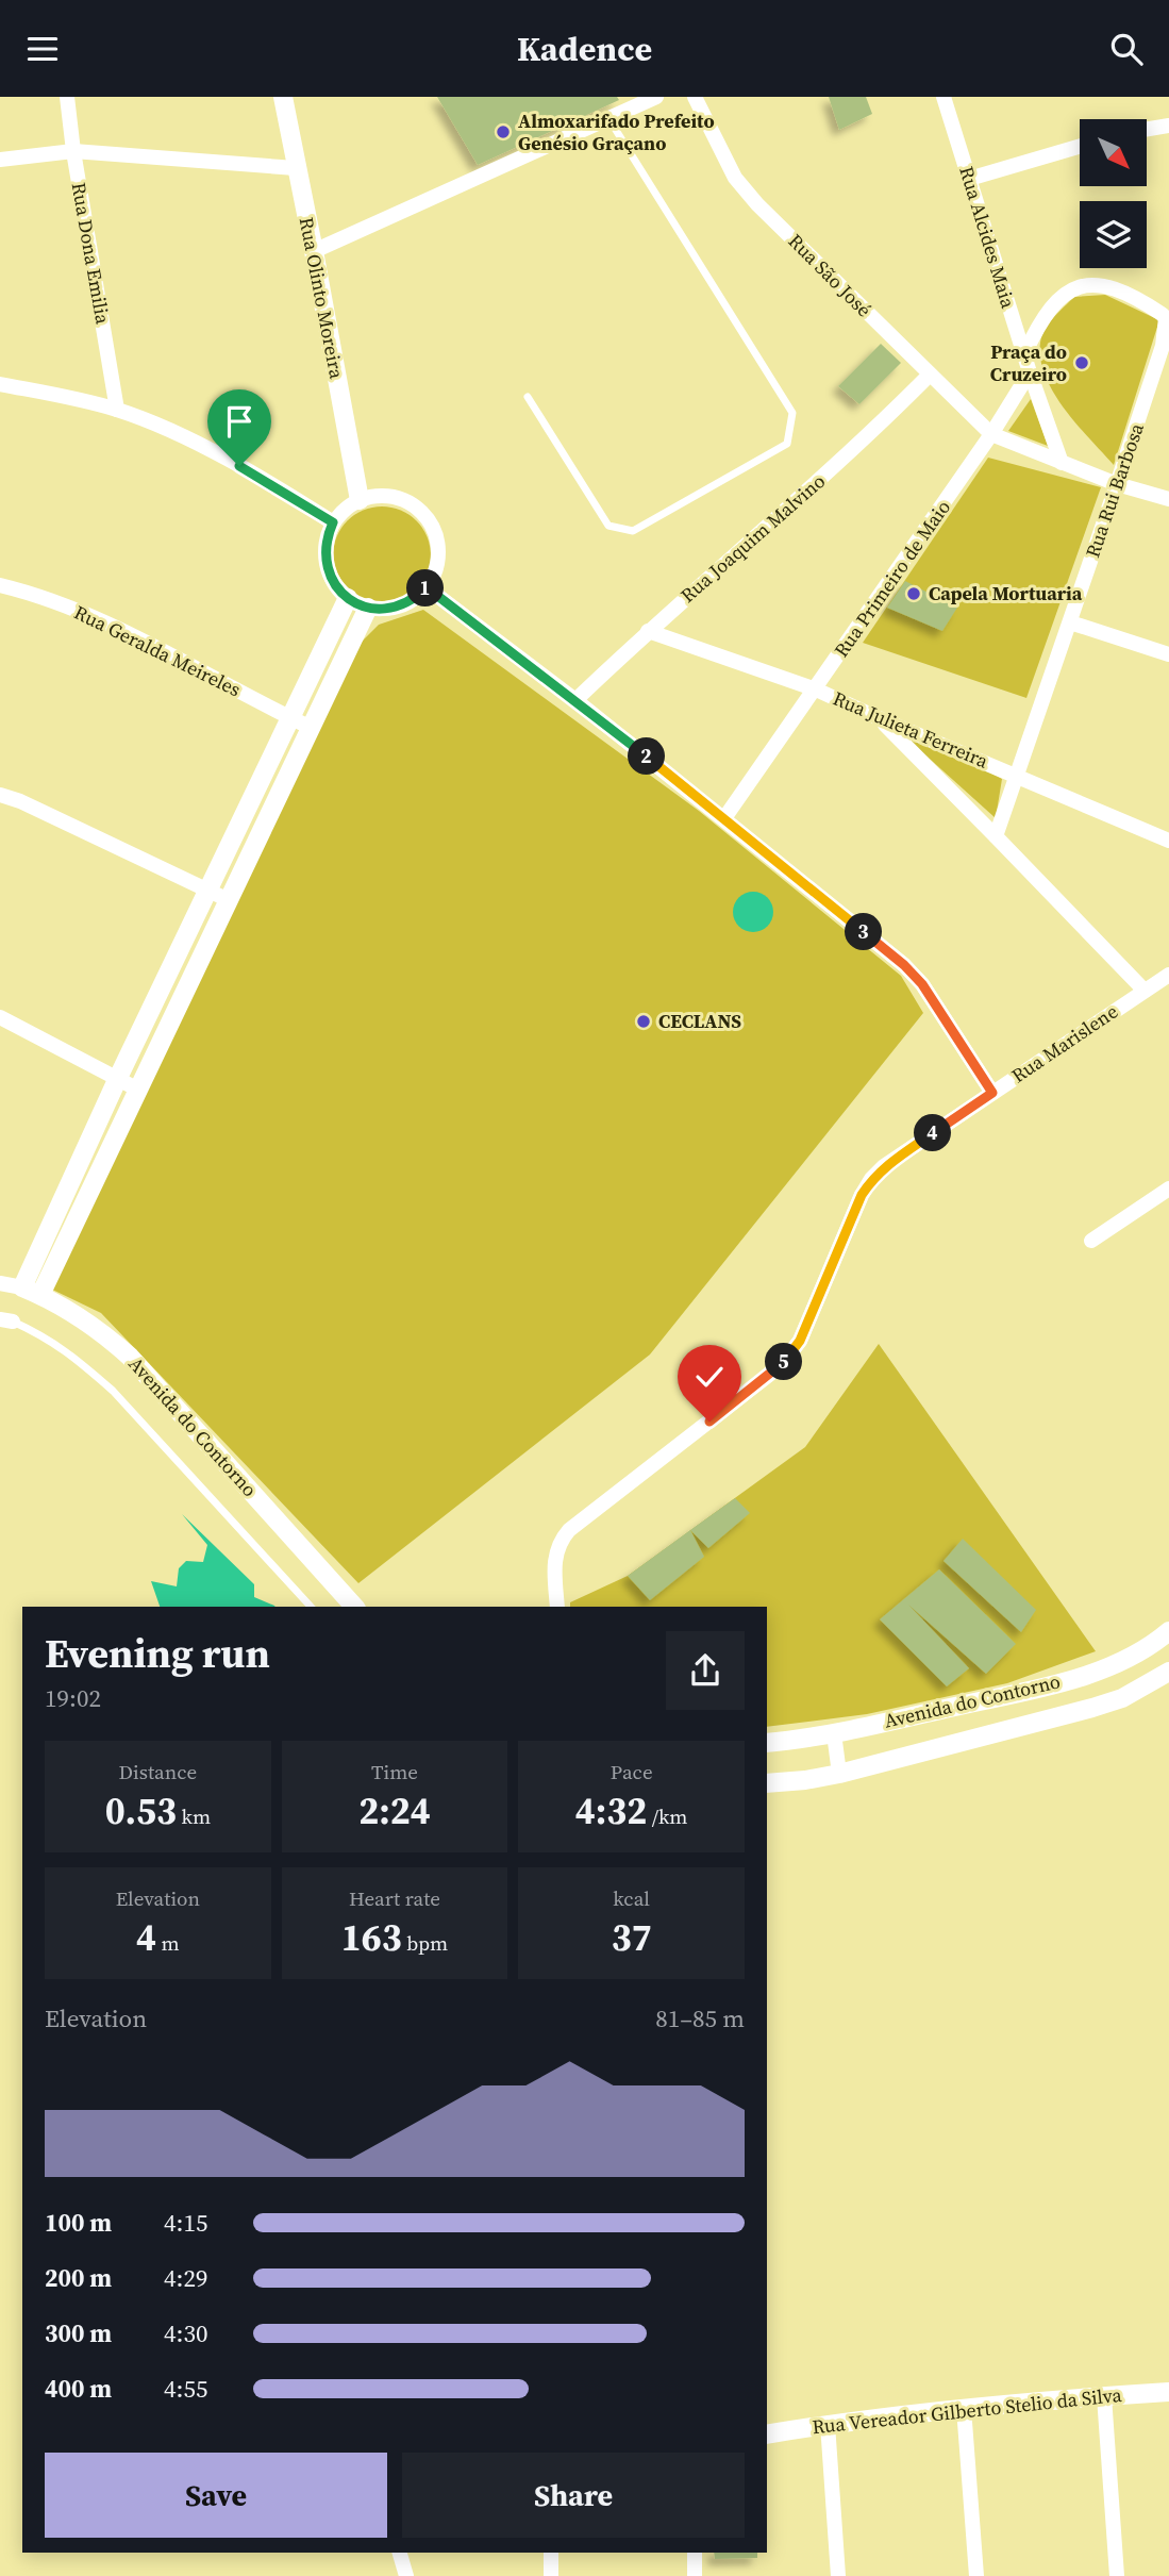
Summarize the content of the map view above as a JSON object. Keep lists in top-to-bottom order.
{
  "streets": {
    "street": [
      "Rua Alcides Maia",
      "Rua Dona Emilia",
      "Rua São José",
      "Rua Olinto Moreira",
      "Rua Rui Barbosa",
      "Rua Joaquim Malvino",
      "Rua Primeiro de Maio",
      "Rua Geralda Meireles",
      "Rua Julieta Ferreira",
      "Rua Marislene",
      "Avenida do Contorno",
      "Rua Vereador Gilberto Stelio da Silva"
    ]
  },
  "crossings": [
    ["Rua Alcides Maia", "Rua Rui Barbosa"],
    ["Rua Alcides Maia", "Rua Primeiro de Maio"],
    ["Rua São José", "Rua Joaquim Malvino"],
    ["Rua São José", "Rua Primeiro de Maio"],
    ["Rua Rui Barbosa", "Rua Julieta Ferreira"],
    ["Rua Joaquim Malvino", "Rua Julieta Ferreira"],
    ["Rua Primeiro de Maio", "Rua Julieta Ferreira"]
  ],
  "places": [
    "Almoxarifado Prefeito Genésio Graçano",
    "Praça do Cruzeiro",
    "Capela Mortuaria",
    "CECLANS"
  ],
  "north": "bottom right",
  "page": {
    "header": "Kadence",
    "pins": [
      "1",
      "2",
      "3",
      "4",
      "5"
    ],
    "heading": ["Evening run", "19:02"],
    "stats": [
      ["Distance", "0.53 km"],
      ["Time", "2:24"],
      ["Pace", "4:32 /km"],
      ["Elevation", "4 m"],
      ["Heart rate", "163 bpm"],
      ["kcal", "37"]
    ],
    "chart": ["Elevation", "81–85 m"],
    "list": [
      {
        "name": "100 m",
        "note": "4:15"
      },
      {
        "name": "200 m",
        "note": "4:29"
      },
      {
        "name": "300 m",
        "note": "4:30"
      },
      {
        "name": "400 m",
        "note": "4:55"
      }
    ],
    "buttons": ["Save", "Share"]
  }
}
